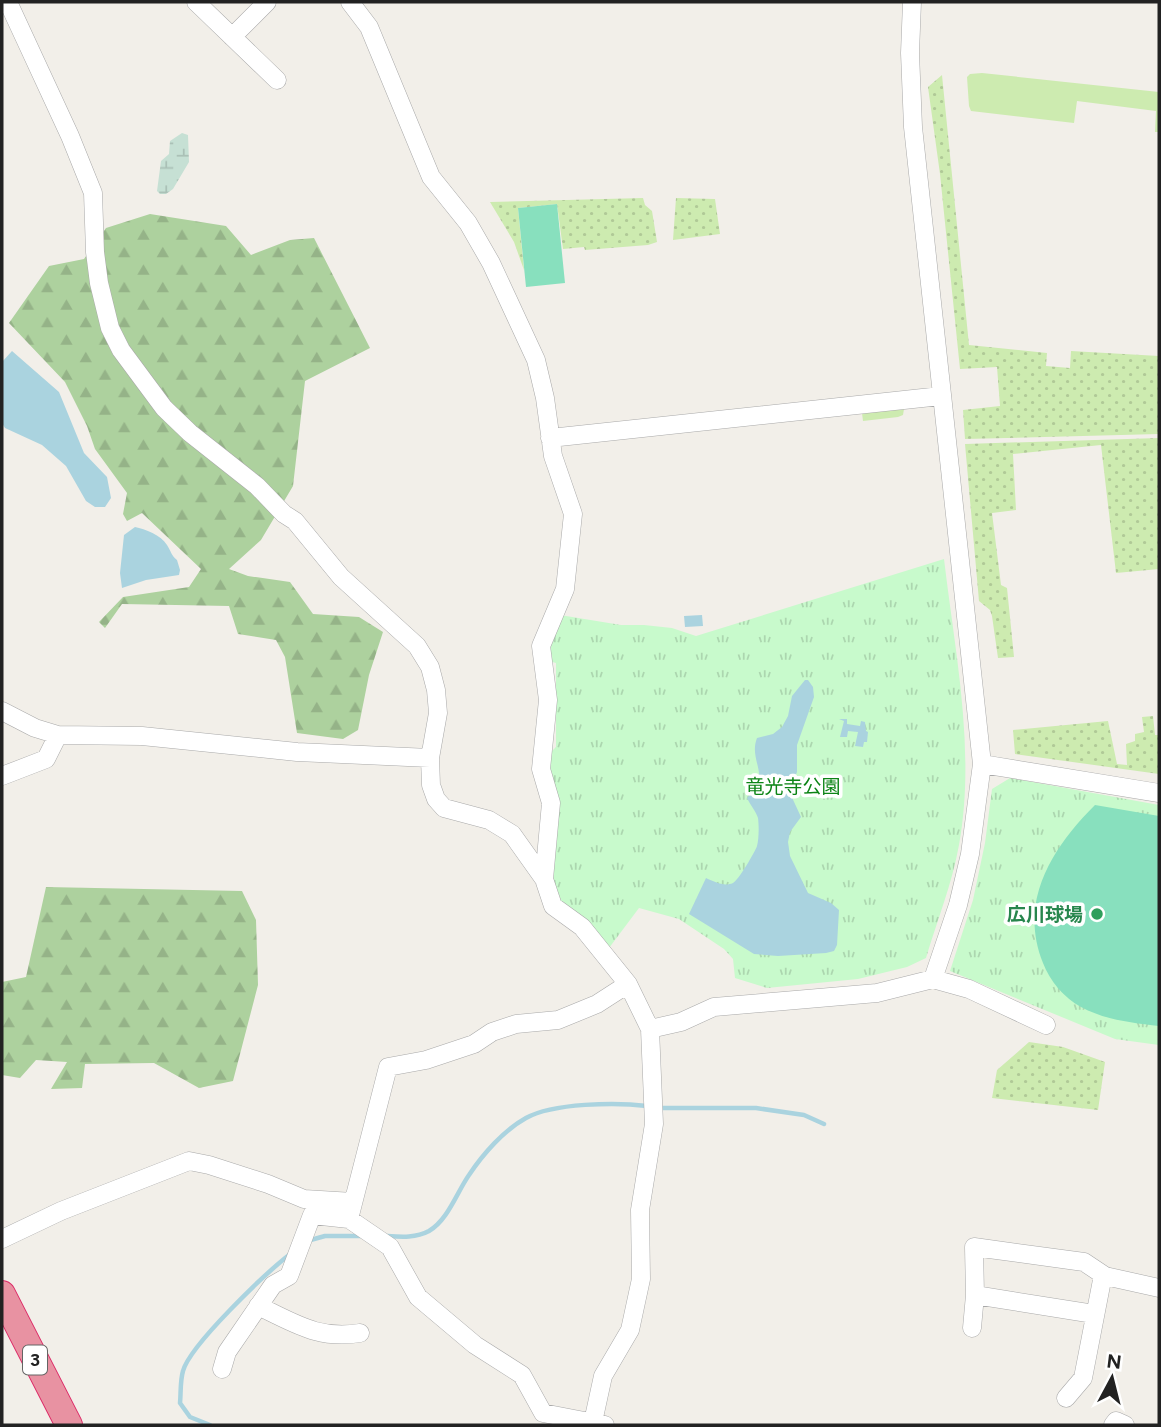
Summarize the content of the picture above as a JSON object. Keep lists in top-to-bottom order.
{
  "streets": {
    "highway": ["3"]
  },
  "parks": ["竜光寺公園"],
  "places": ["広川球場"],
  "north": "top"
}
